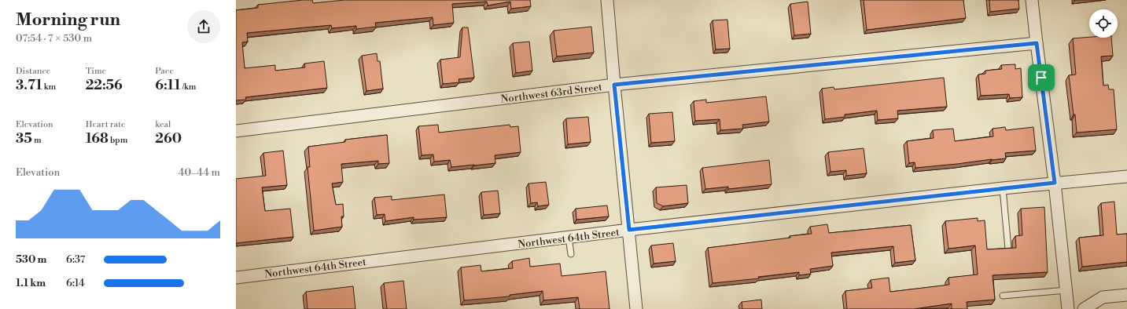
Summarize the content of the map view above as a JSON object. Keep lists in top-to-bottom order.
{
  "streets": {
    "street": ["Northwest 63rd Street", "Northwest 64th Street"]
  },
  "page": {
    "heading": ["Morning run", "07:54 · 7 × 530 m"],
    "stats": [
      ["Distance", "3.71 km"],
      ["Time", "22:56"],
      ["Pace", "6:11 /km"],
      ["Elevation", "35 m"],
      ["Heart rate", "168 bpm"],
      ["kcal", "260"]
    ],
    "chart": ["Elevation", "40–44 m"],
    "list": [
      {
        "name": "530 m",
        "note": "6:37"
      },
      {
        "name": "1.1 km",
        "note": "6:14"
      }
    ]
  }
}
